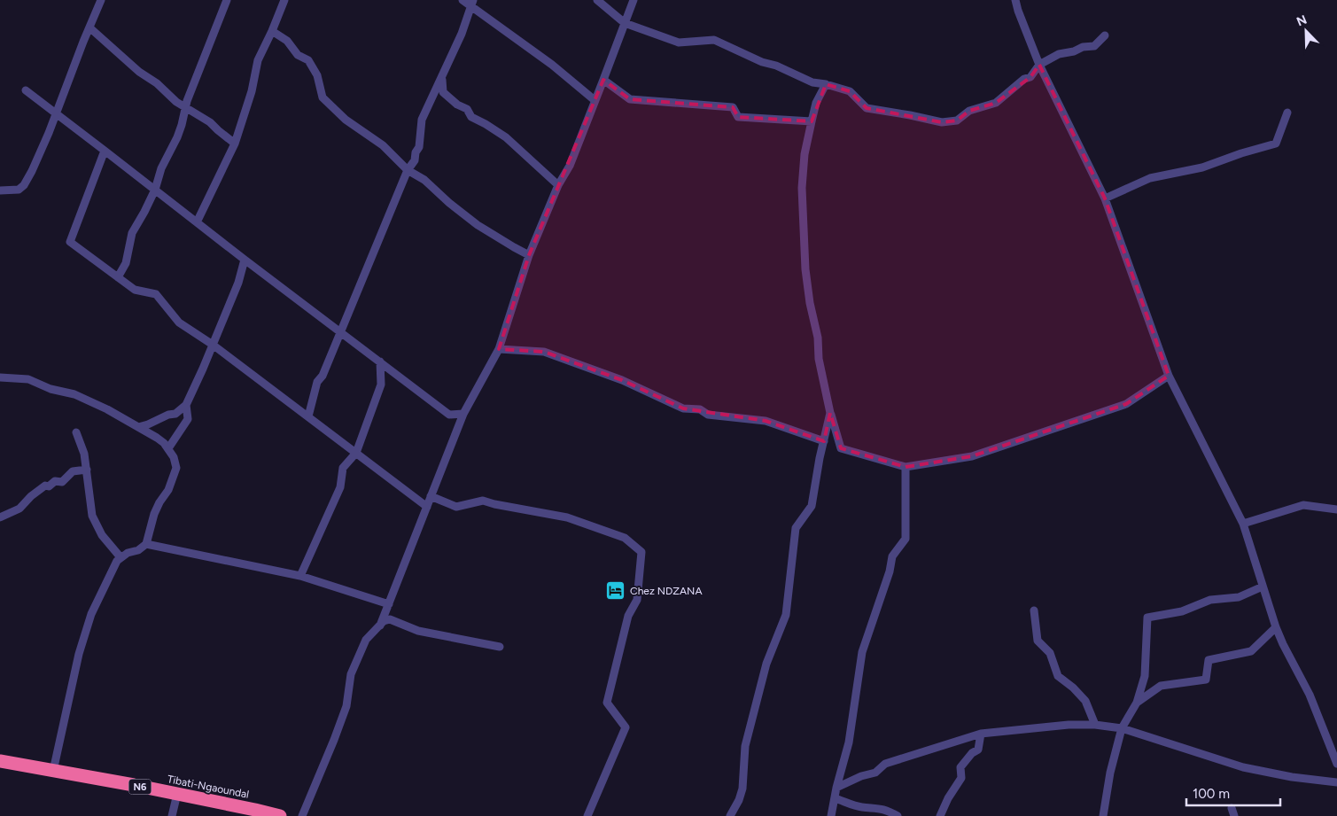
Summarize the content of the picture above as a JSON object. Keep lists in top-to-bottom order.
{
  "streets": {
    "highway": ["N6", "Tibati-Ngaoundal"]
  },
  "places": {
    "hotel": ["Chez NDZANA"]
  },
  "scale_bar": "100 m",
  "north": "top left"
}
